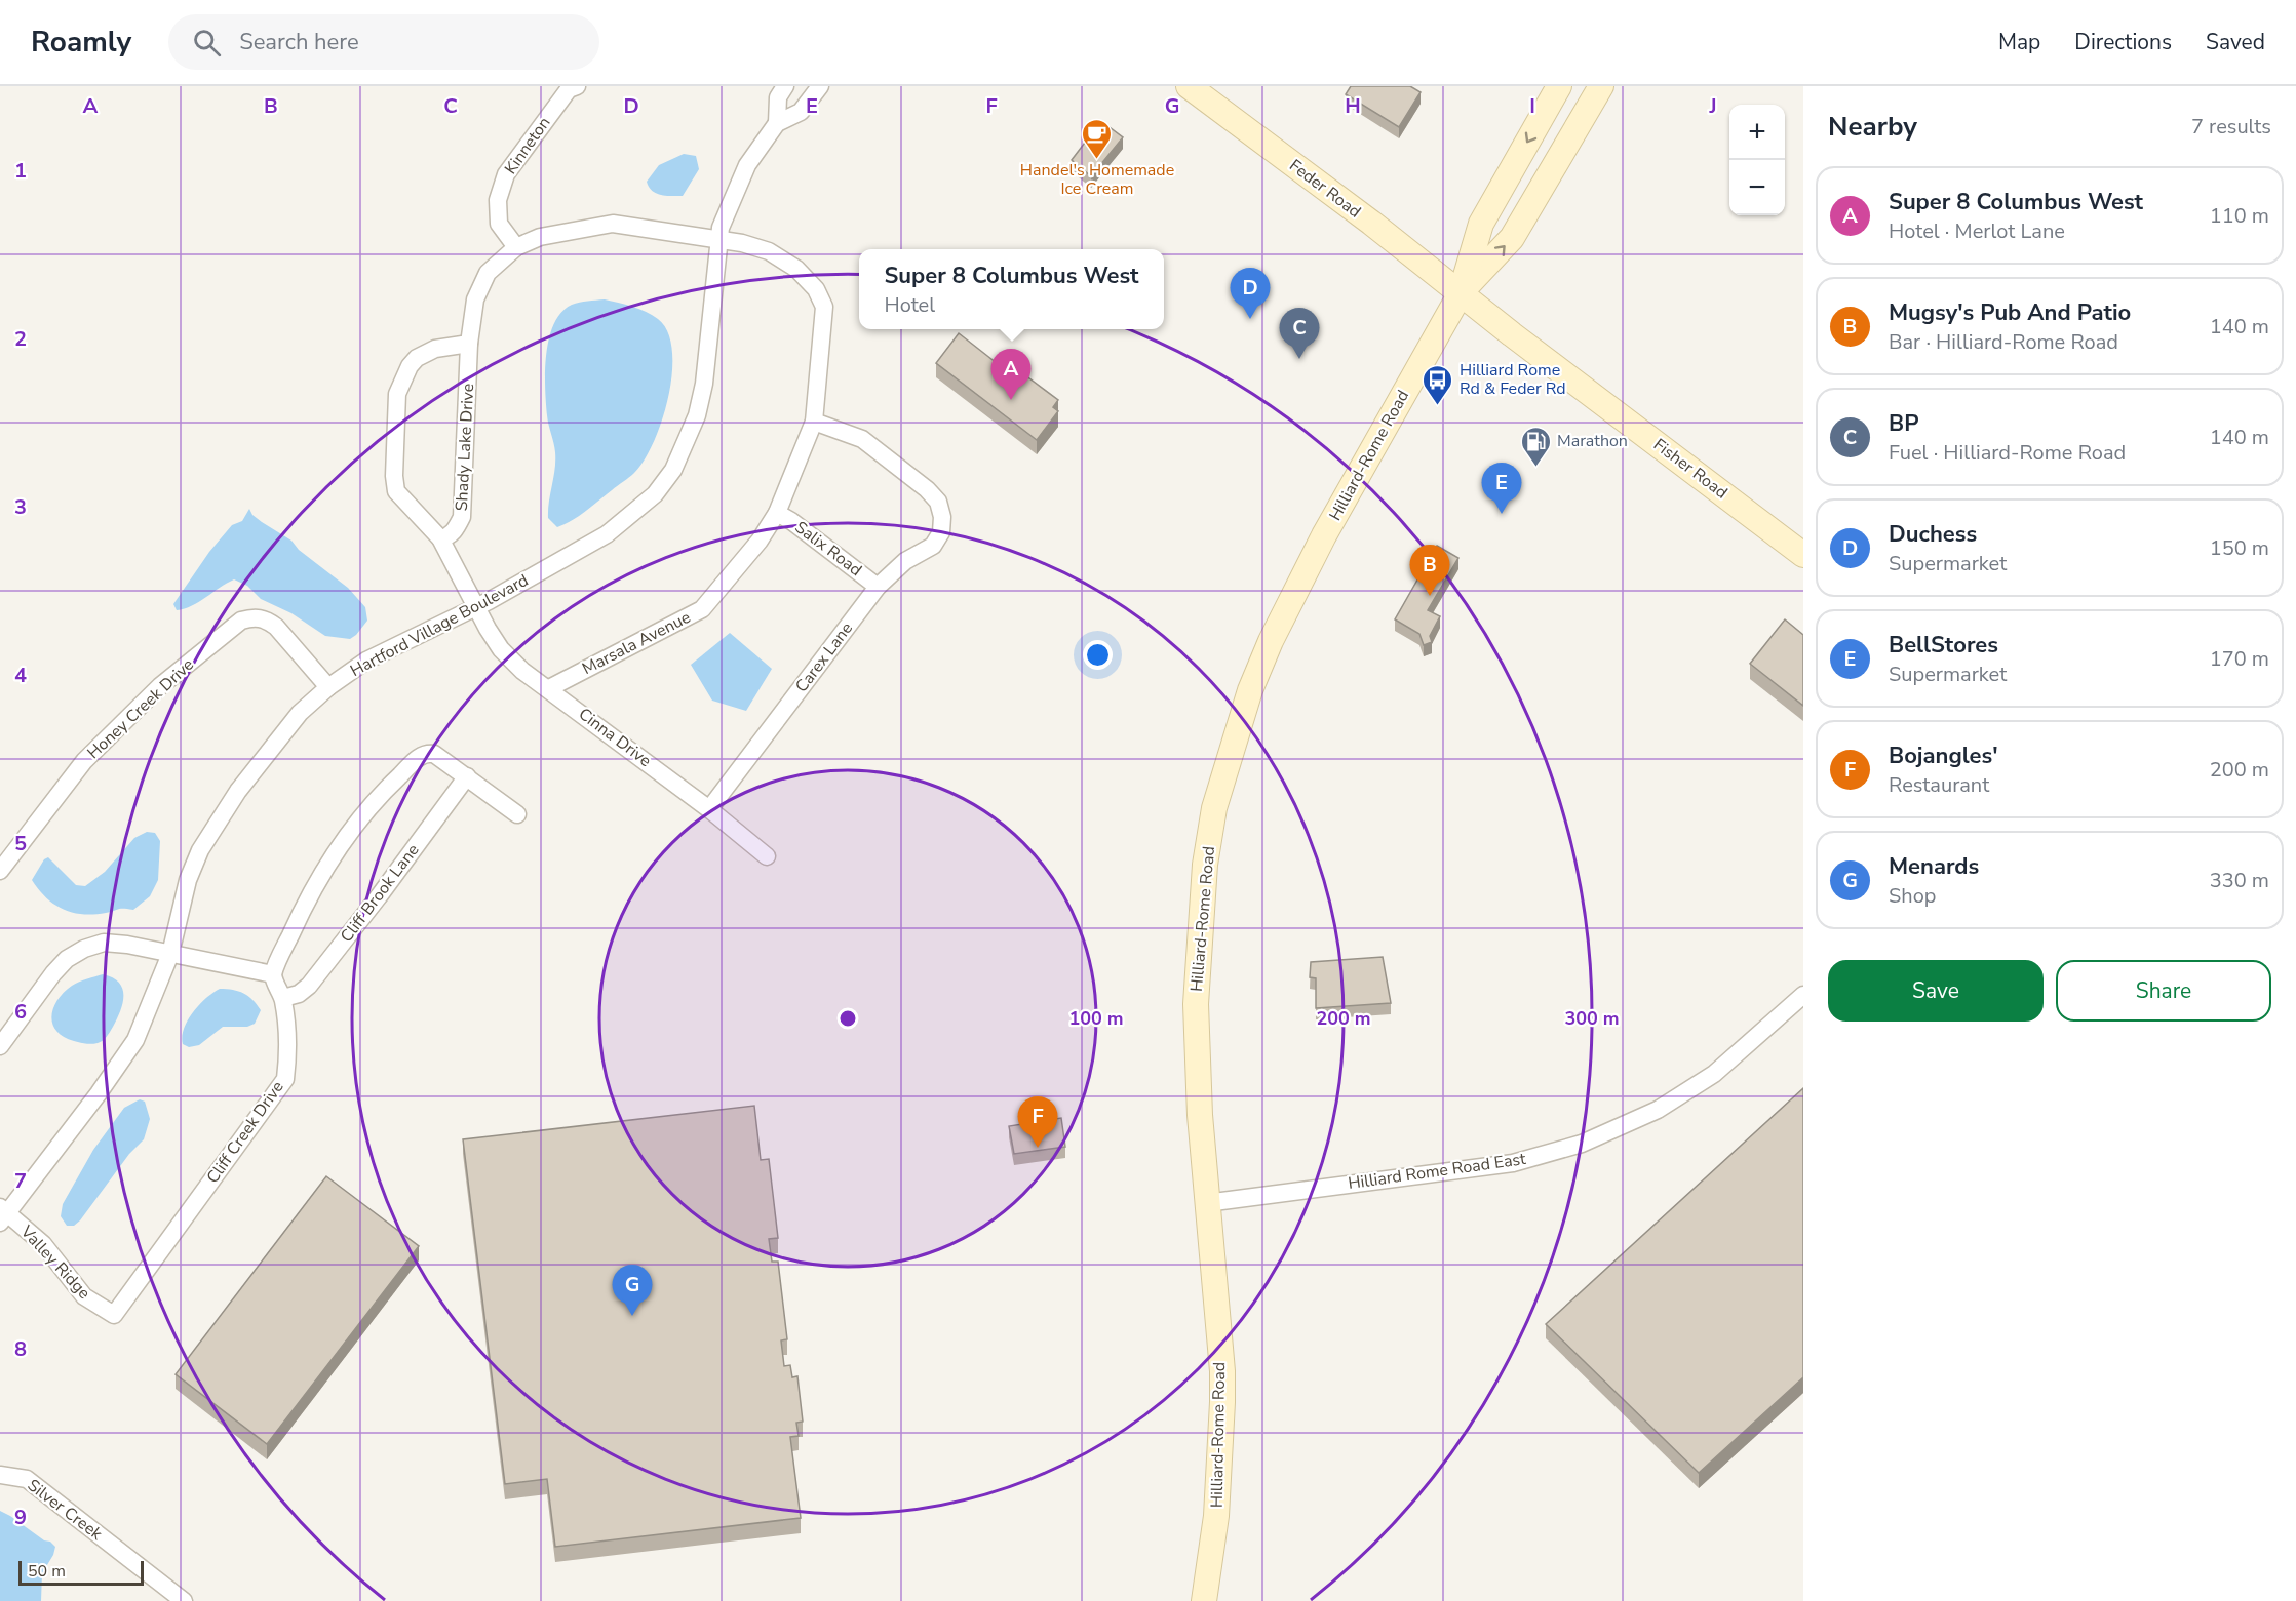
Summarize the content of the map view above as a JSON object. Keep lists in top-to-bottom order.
{
  "streets": {
    "main road": ["Feder Road", "Hilliard-Rome Road", "Fisher Road"],
    "street": [
      "Kinneton",
      "Shady Lake Drive",
      "Salix Road",
      "Hartford Village Boulevard",
      "Marsala Avenue",
      "Carex Lane",
      "Honey Creek Drive",
      "Cinna Drive",
      "Cliff Brook Lane",
      "Cliff Creek Drive",
      "Hilliard Rome Road East",
      "Valley Ridge",
      "Silver Creek"
    ]
  },
  "crossings": [
    ["Kinneton", "Shady Lake Drive"],
    ["Feder Road", "Hilliard-Rome Road"],
    ["Feder Road", "Fisher Road"],
    ["Shady Lake Drive", "Hartford Village Boulevard"],
    ["Shady Lake Drive", "Marsala Avenue"],
    ["Hilliard-Rome Road", "Fisher Road"],
    ["Hilliard-Rome Road", "Hilliard Rome Road East"],
    ["Salix Road", "Marsala Avenue"],
    ["Salix Road", "Carex Lane"],
    ["Hartford Village Boulevard", "Marsala Avenue"],
    ["Hartford Village Boulevard", "Honey Creek Drive"],
    ["Hartford Village Boulevard", "Cinna Drive"],
    ["Hartford Village Boulevard", "Valley Ridge"],
    ["Marsala Avenue", "Carex Lane"],
    ["Marsala Avenue", "Cinna Drive"],
    ["Carex Lane", "Cinna Drive"],
    ["Cliff Brook Lane", "Cliff Creek Drive"],
    ["Cliff Creek Drive", "Valley Ridge"]
  ],
  "places": {
    "cafe": ["Handel's Homemade Ice Cream"],
    "bus stop": ["Hilliard Rome Rd & Feder Rd"],
    "fuel station": ["Marathon"]
  },
  "scale_bar": "50 m",
  "page": {
    "header": "Roamly",
    "search": "Search here",
    "nav": ["Map", "Directions", "Saved"],
    "heading": ["Nearby", "7 results"],
    "map_buttons": ["+", "−"],
    "list": [
      {
        "mark": "A",
        "name": "Super 8 Columbus West",
        "note": "Hotel · Merlot Lane",
        "value": "110 m"
      },
      {
        "mark": "B",
        "name": "Mugsy's Pub And Patio",
        "note": "Bar · Hilliard-Rome Road",
        "value": "140 m"
      },
      {
        "mark": "C",
        "name": "BP",
        "note": "Fuel · Hilliard-Rome Road",
        "value": "140 m"
      },
      {
        "mark": "D",
        "name": "Duchess",
        "note": "Supermarket",
        "value": "150 m"
      },
      {
        "mark": "E",
        "name": "BellStores",
        "note": "Supermarket",
        "value": "170 m"
      },
      {
        "mark": "F",
        "name": "Bojangles'",
        "note": "Restaurant",
        "value": "200 m"
      },
      {
        "mark": "G",
        "name": "Menards",
        "note": "Shop",
        "value": "330 m"
      }
    ],
    "popup": ["Super 8 Columbus West", "Hotel"],
    "pins": [
      "D",
      "C",
      "A",
      "E",
      "B",
      "F",
      "G"
    ],
    "buttons": ["Save", "Share"],
    "scale": "50 m"
  },
  "grid": {
    "columns": [
      "A",
      "B",
      "C",
      "D",
      "E",
      "F",
      "G",
      "H",
      "I",
      "J"
    ],
    "rows": [
      "1",
      "2",
      "3",
      "4",
      "5",
      "6",
      "7",
      "8",
      "9"
    ]
  },
  "rings": ["100 m", "200 m", "300 m"]
}
